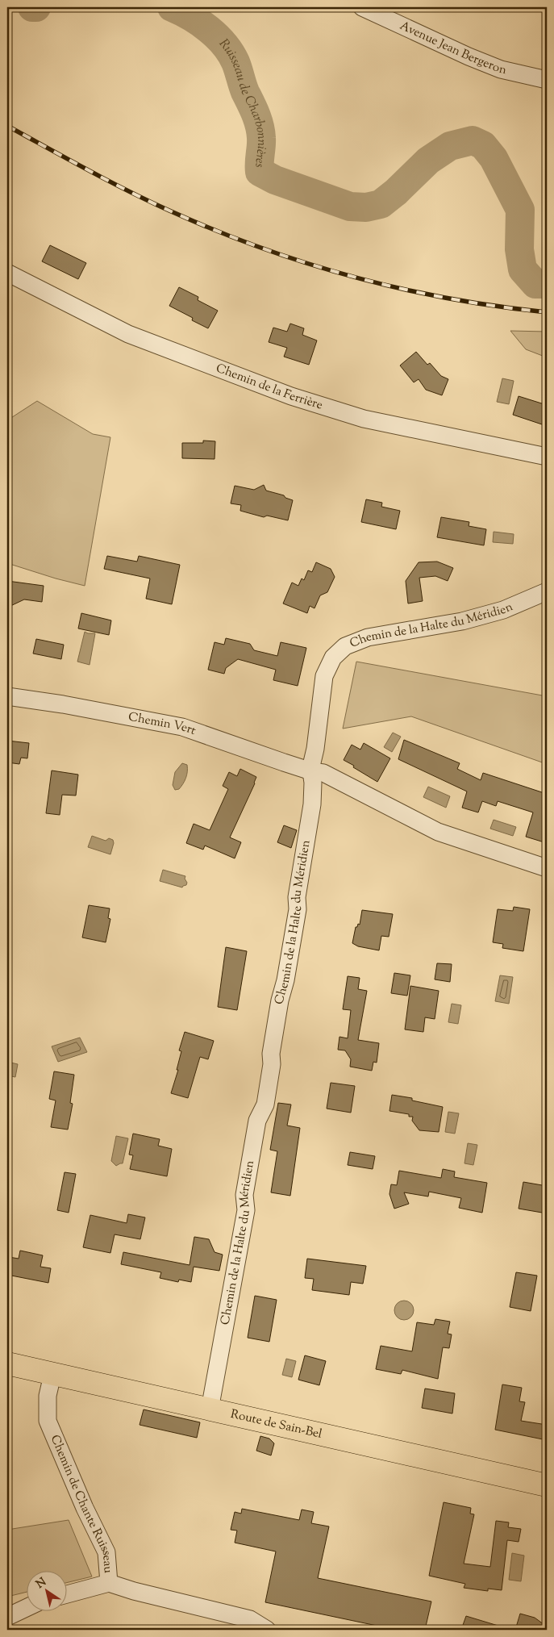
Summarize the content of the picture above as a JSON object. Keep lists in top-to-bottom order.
{
  "streets": {
    "main road": ["Route de Sain-Bel"],
    "street": [
      "Avenue Jean Bergeron",
      "Chemin de la Ferrière",
      "Chemin de la Halte du Méridien",
      "Chemin Vert",
      "Chemin de Chante Ruisseau"
    ]
  },
  "crossings": [
    ["Chemin de la Halte du Méridien", "Chemin Vert"],
    ["Chemin de la Halte du Méridien", "Route de Sain-Bel"],
    ["Route de Sain-Bel", "Chemin de Chante Ruisseau"]
  ],
  "water": ["Ruisseau de Charbonnières"],
  "north": "top left"
}
